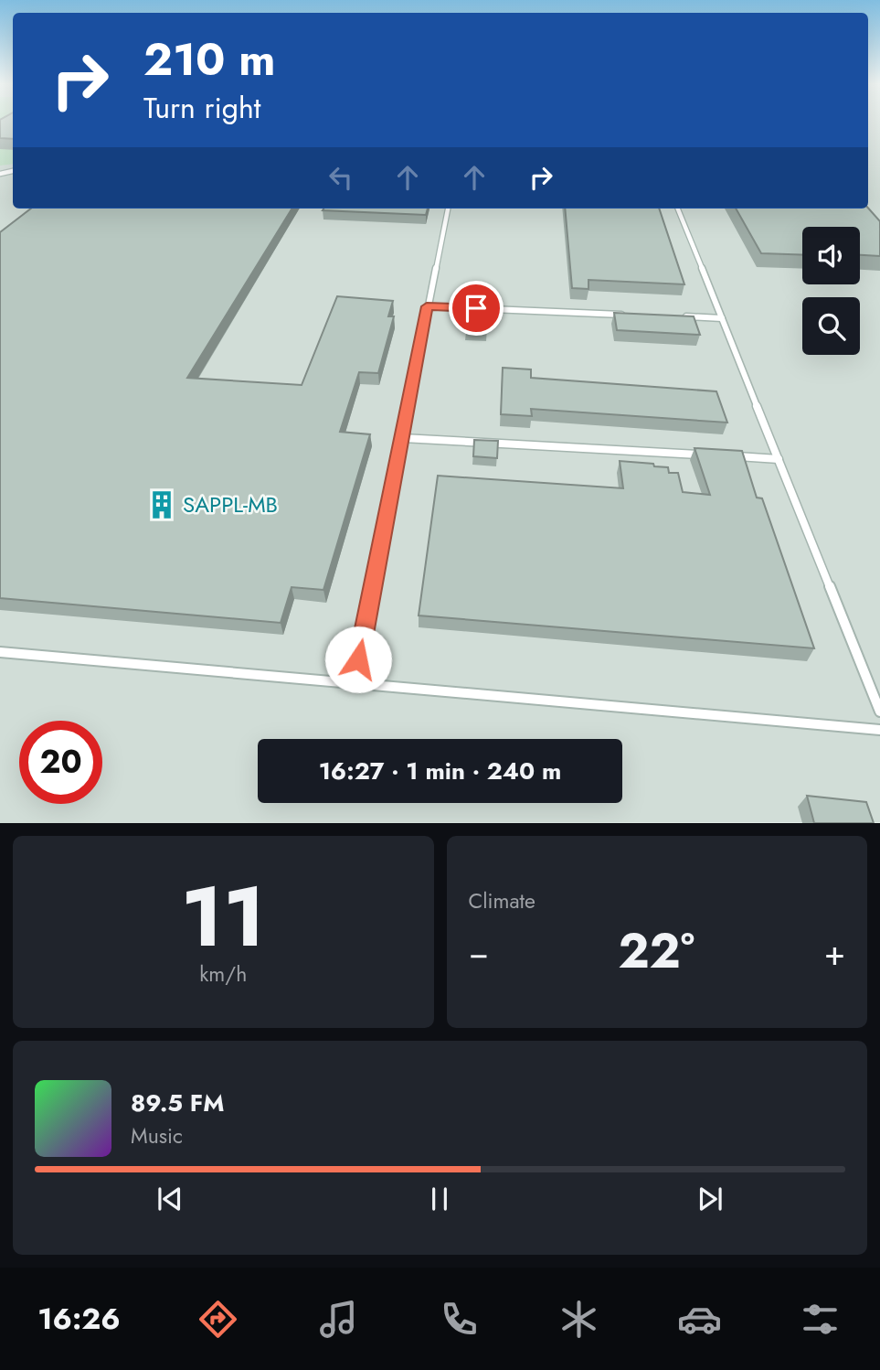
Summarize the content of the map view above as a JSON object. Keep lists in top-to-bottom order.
{
  "places": {
    "building": ["SAPPL-MB"]
  },
  "page": {
    "turn": ["210 m", "Turn right"],
    "limit": "20",
    "trip": "16:27 · 1 min · 240 m",
    "tile": [
      ["11", "km/h"],
      "Climate"
    ],
    "heat": ["−", "22°", "+"],
    "song": ["89.5 FM", "Music"],
    "tabs": "16:26"
  }
}
